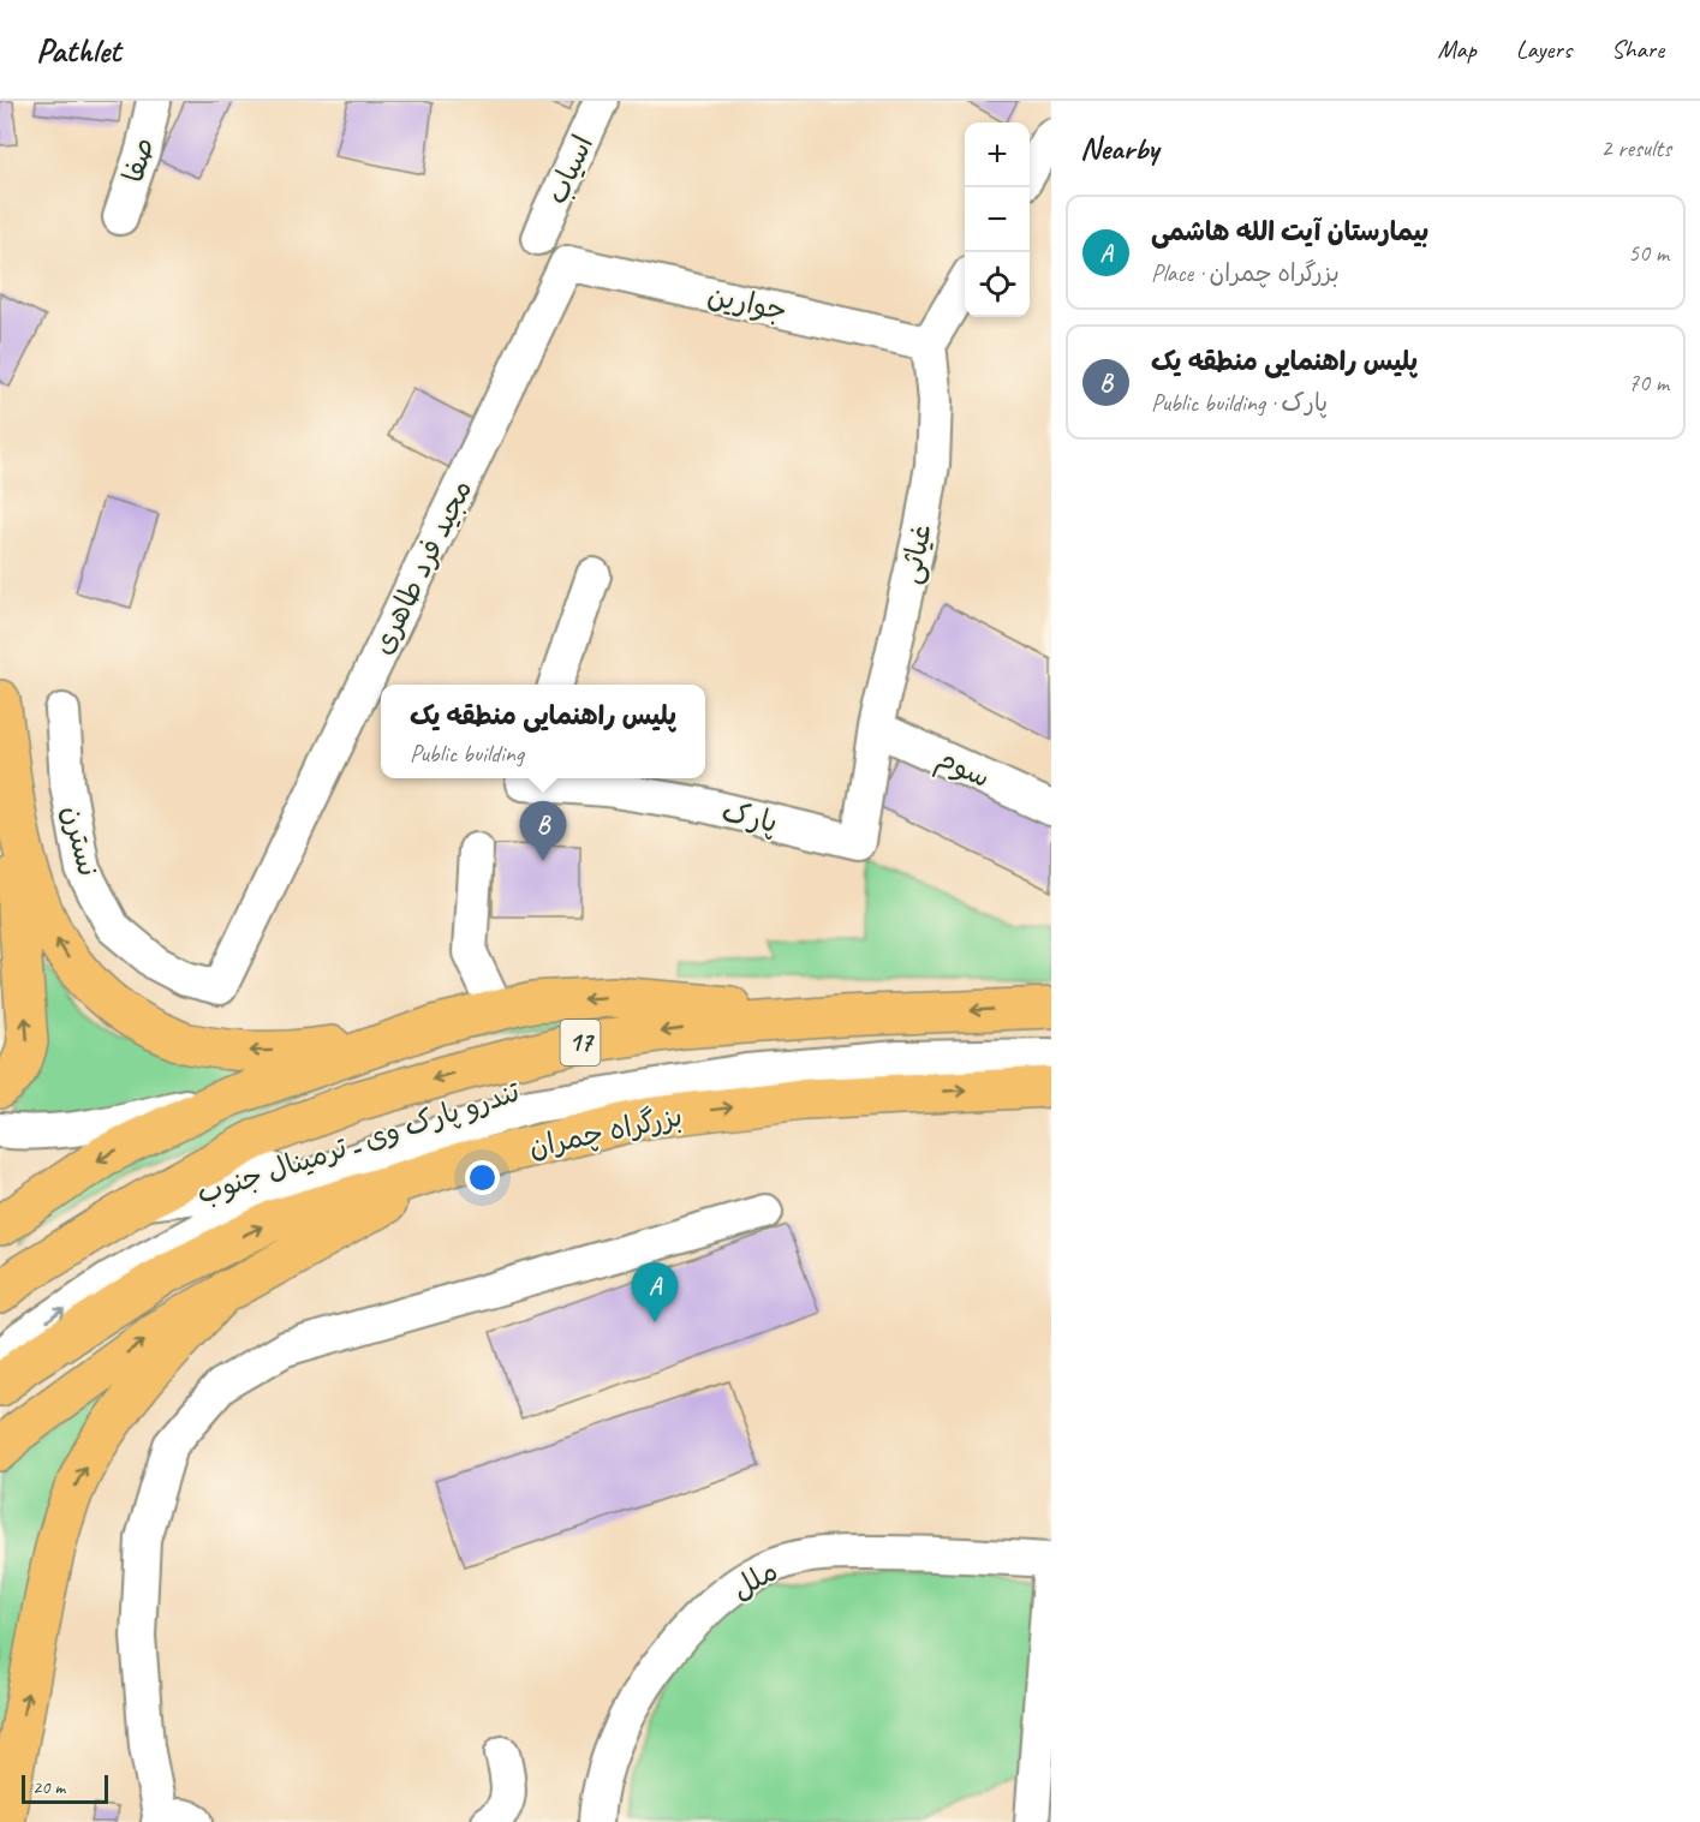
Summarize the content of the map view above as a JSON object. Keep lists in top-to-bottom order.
{
  "streets": {
    "highway": ["17", "بزرگراه چمران"],
    "street": [
      "صفا",
      "اسیاب",
      "جوارین",
      "غیاثی",
      "مجید فرد طاهری",
      "سوم",
      "پارک",
      "نسترن",
      "تندرو پارک وی ـ ترمینال جنوب",
      "ملل"
    ]
  },
  "crossings": [
    ["جوارین", "غیاثی"],
    ["جوارین", "مجید فرد طاهری"],
    ["غیاثی", "سوم"],
    ["غیاثی", "پارک"],
    ["مجید فرد طاهری", "نسترن"],
    ["17", "تندرو پارک وی ـ ترمینال جنوب"]
  ],
  "scale_bar": "20 m",
  "page": {
    "header": "Pathlet",
    "nav": ["Map", "Layers", "Share"],
    "heading": ["Nearby", "2 results"],
    "map_buttons": ["+", "−"],
    "list": [
      {
        "mark": "A",
        "name": "بیمارستان آیت الله هاشمی",
        "note": "Place · بزرگراه چمران",
        "value": "50 m"
      },
      {
        "mark": "B",
        "name": "پلیس راهنمایی منطقه یک",
        "note": "Public building · پارک",
        "value": "70 m"
      }
    ],
    "popup": ["پلیس راهنمایی منطقه یک", "Public building"],
    "pins": ["B", "A"],
    "scale": "20 m"
  }
}
